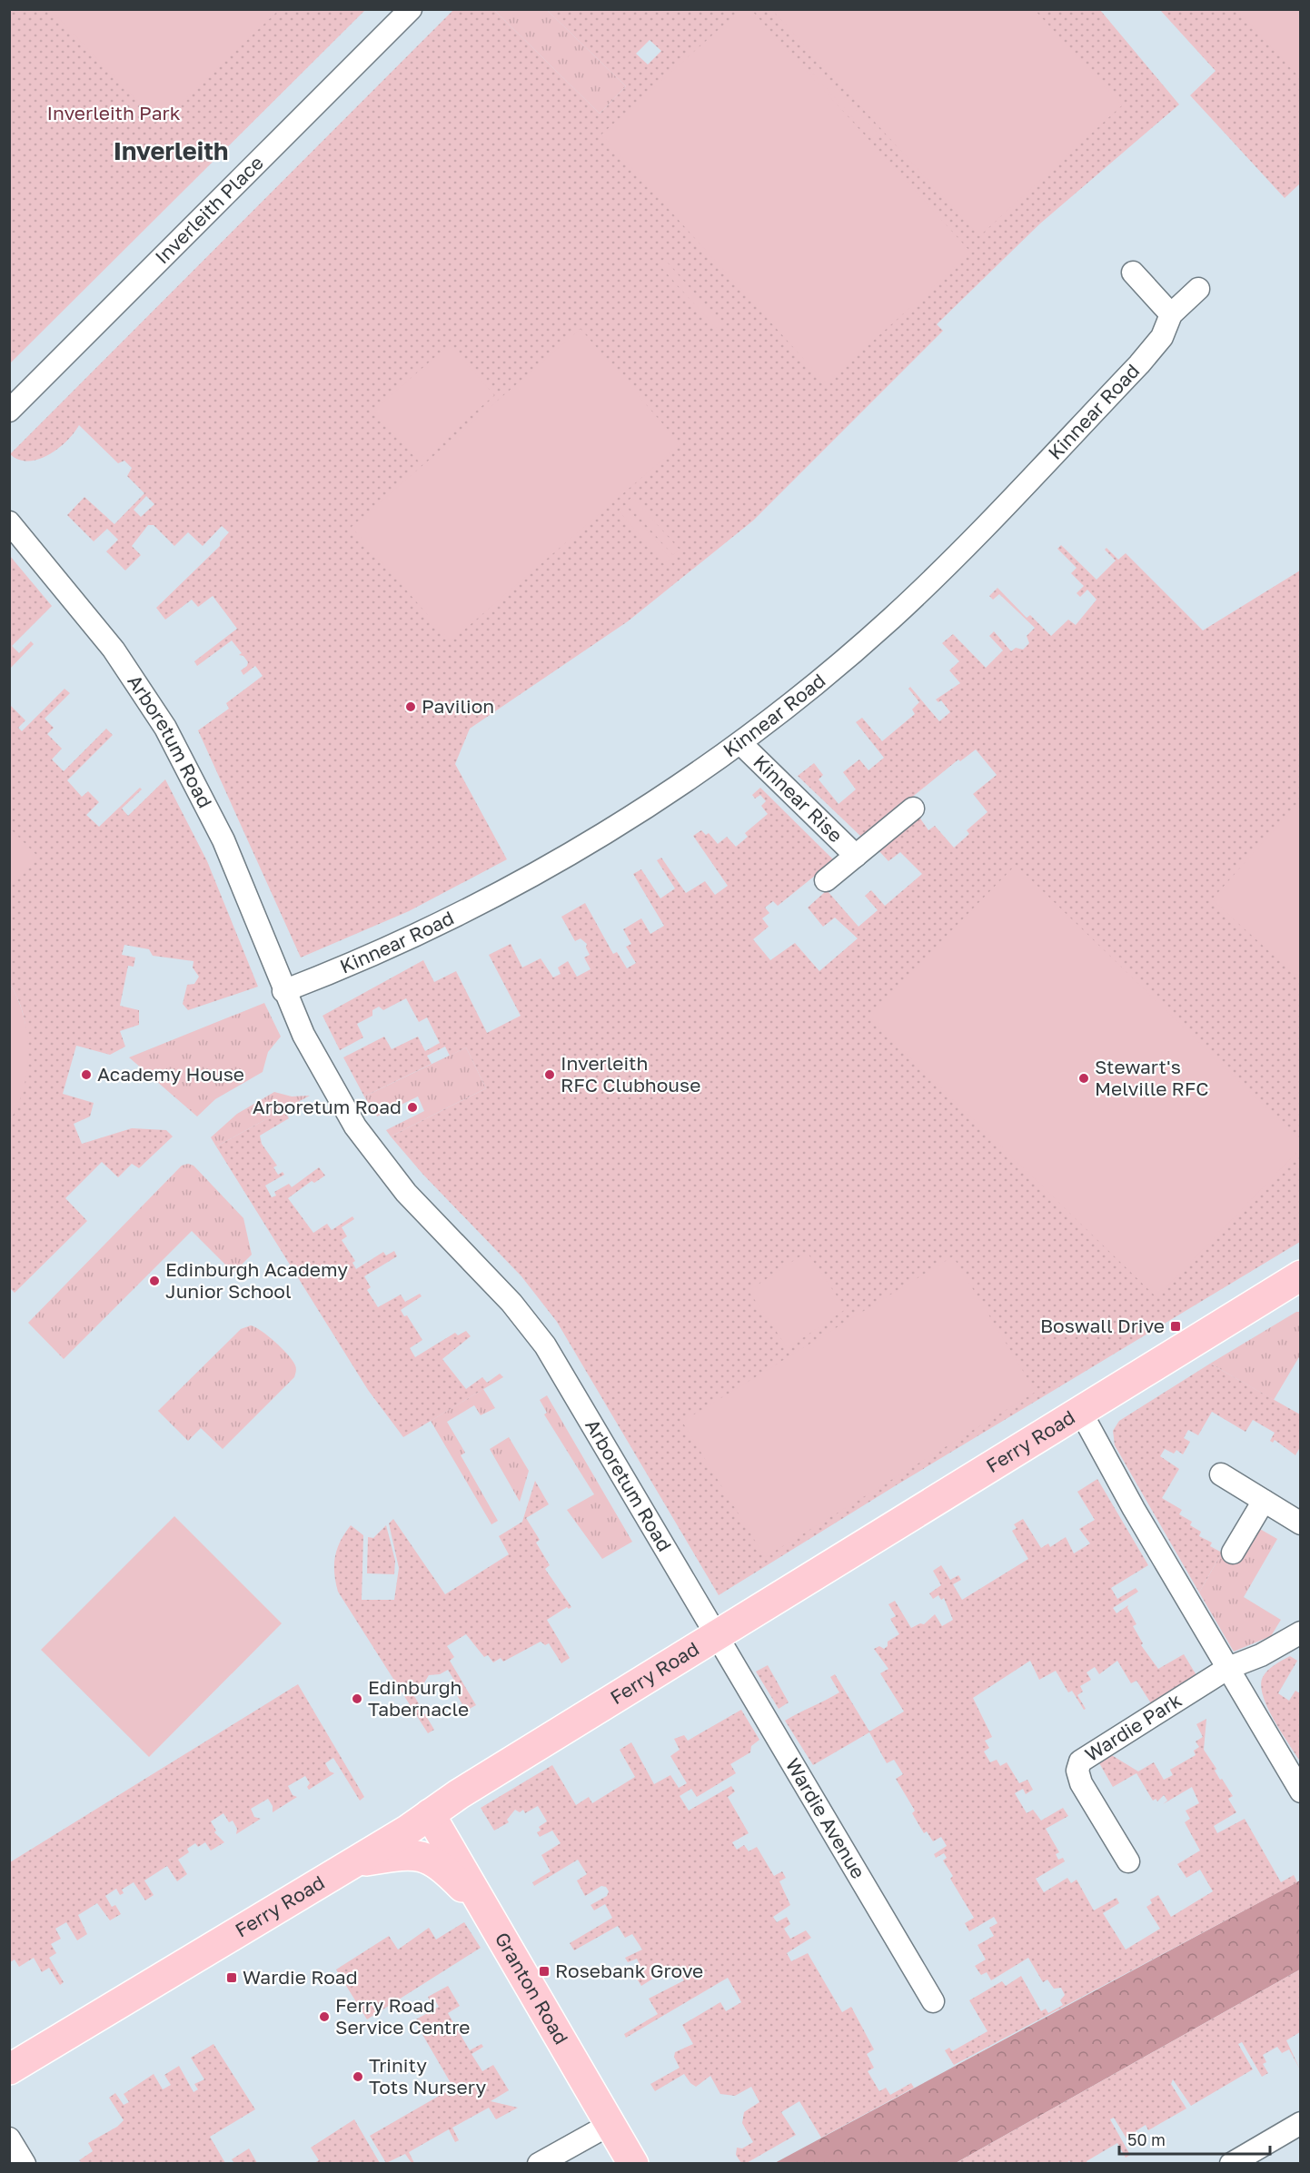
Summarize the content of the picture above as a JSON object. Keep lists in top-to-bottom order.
{
  "streets": {
    "main road": ["Ferry Road", "Granton Road"],
    "street": [
      "Inverleith Place",
      "Kinnear Road",
      "Arboretum Road",
      "Kinnear Rise",
      "Wardie Park",
      "Wardie Avenue"
    ]
  },
  "crossings": [
    ["Kinnear Road", "Arboretum Road"],
    ["Kinnear Road", "Kinnear Rise"],
    ["Arboretum Road", "Ferry Road"],
    ["Arboretum Road", "Wardie Avenue"],
    ["Ferry Road", "Wardie Avenue"],
    ["Ferry Road", "Granton Road"]
  ],
  "districts": ["Inverleith"],
  "parks": ["Inverleith Park"],
  "places": {
    "other": [
      "Pavilion",
      "Academy House",
      "Inverleith RFC Clubhouse",
      "Stewart's Melville RFC",
      "Arboretum Road",
      "Edinburgh Academy Junior School",
      "Edinburgh Tabernacle",
      "Ferry Road Service Centre",
      "Trinity Tots Nursery"
    ],
    "transit": ["Boswall Drive", "Rosebank Grove", "Wardie Road"]
  },
  "scale_bar": "50 m"
}
